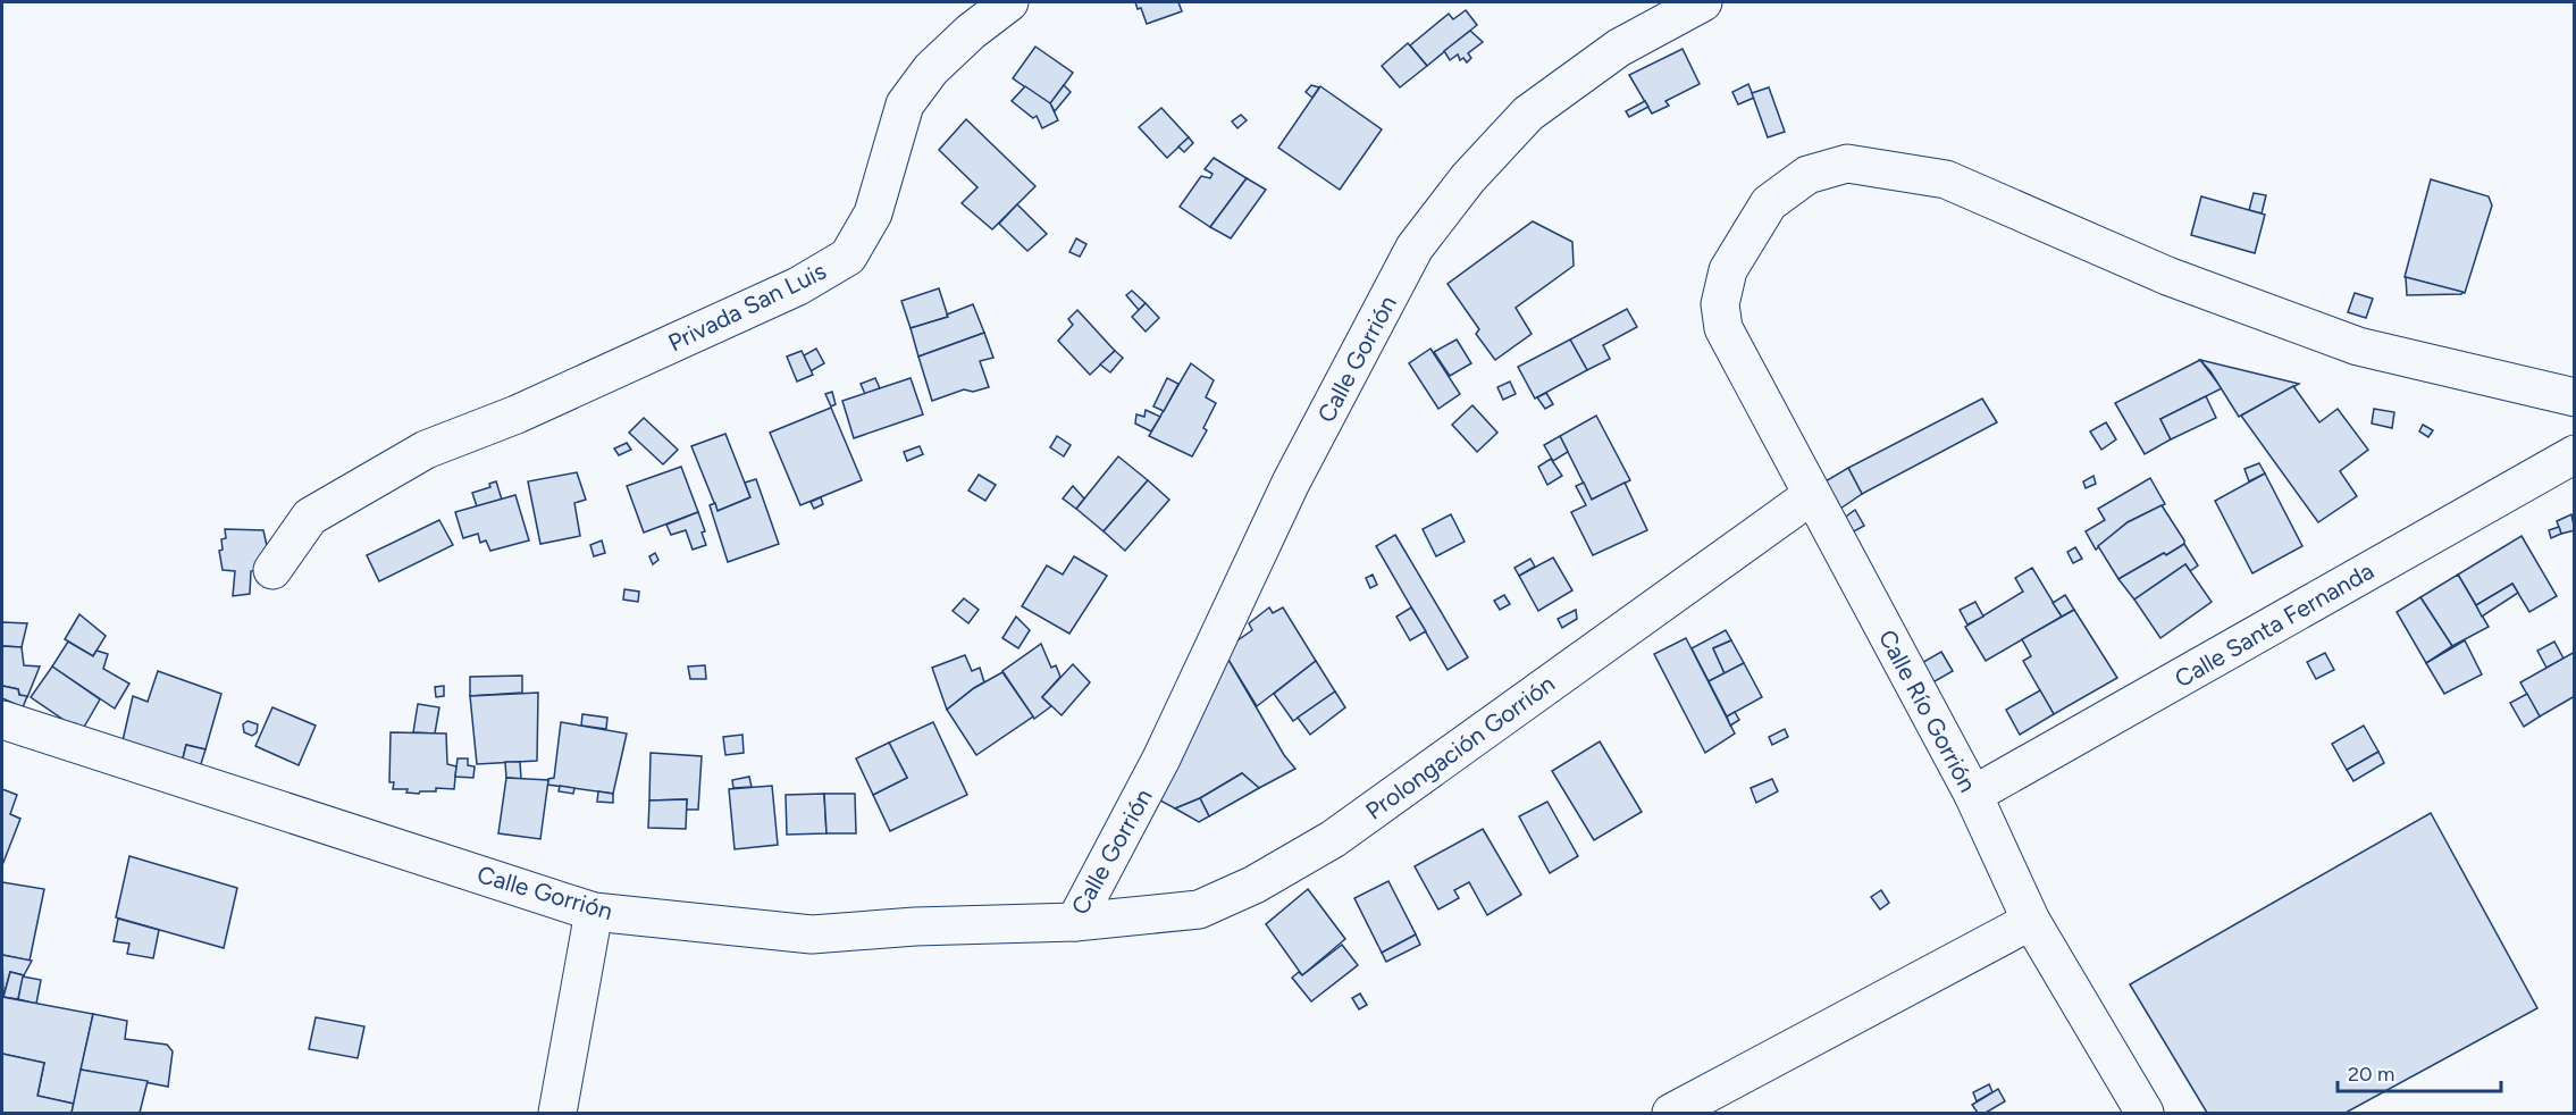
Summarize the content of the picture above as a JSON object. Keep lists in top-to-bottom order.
{
  "streets": {
    "street": [
      "Privada San Luis",
      "Calle Gorrión",
      "Calle Santa Fernanda",
      "Calle Río Gorrión",
      "Prolongación Gorrión"
    ]
  },
  "crossings": [
    ["Calle Gorrión", "Prolongación Gorrión"],
    ["Calle Santa Fernanda", "Calle Río Gorrión"],
    ["Calle Río Gorrión", "Prolongación Gorrión"]
  ],
  "scale_bar": "20 m"
}
